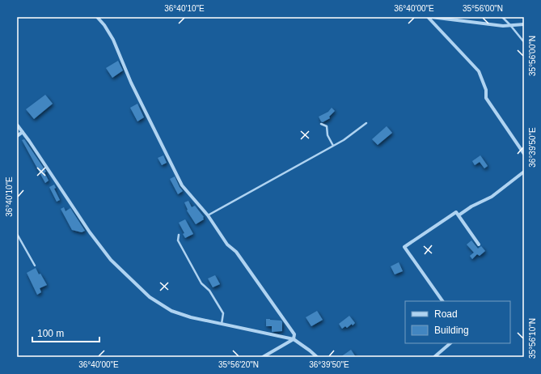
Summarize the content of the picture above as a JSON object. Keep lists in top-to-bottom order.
{
  "legend": ["Road", "Building"],
  "scale_bar": "100 m",
  "coordinates": [
    "36°40'10\"E",
    "36°40'00\"E",
    "35°56'00\"N",
    "36°39'50\"E",
    "35°56'10\"N",
    "35°56'20\"N"
  ]
}
